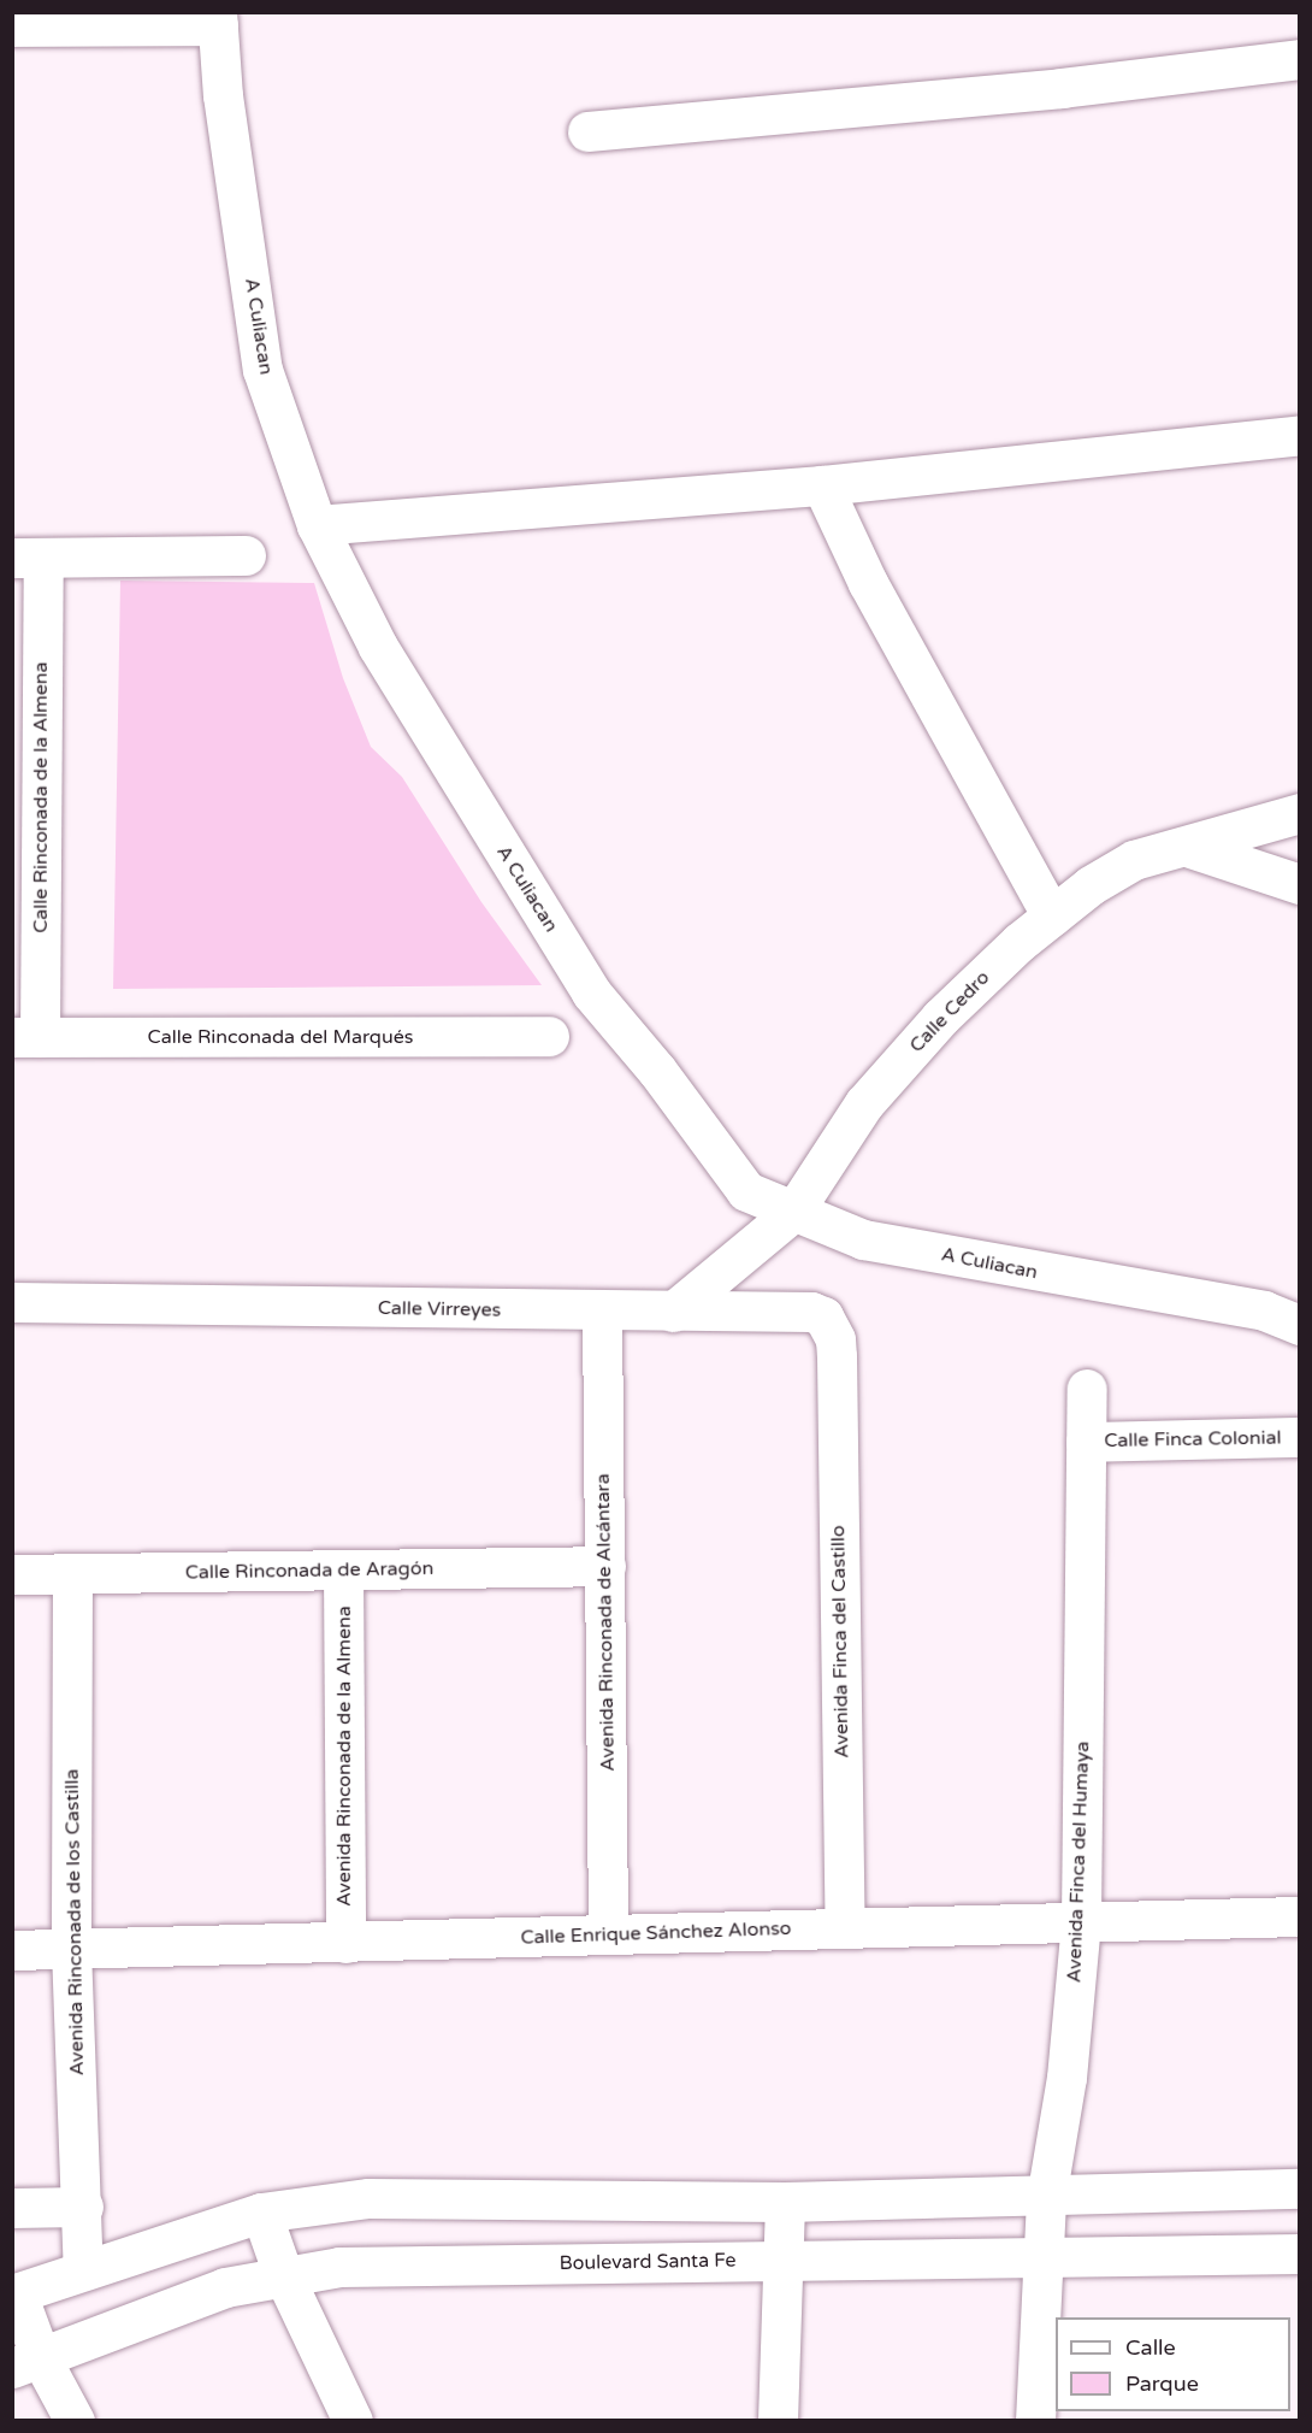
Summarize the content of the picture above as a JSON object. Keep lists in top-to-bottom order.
{
  "streets": {
    "street": [
      "A Culiacan",
      "Calle Rinconada de la Almena",
      "Calle Cedro",
      "Calle Rinconada del Marqués",
      "Calle Virreyes",
      "Calle Finca Colonial",
      "Calle Rinconada de Aragón",
      "Avenida Rinconada de Alcántara",
      "Avenida Finca del Castillo",
      "Avenida Rinconada de la Almena",
      "Avenida Finca del Humaya",
      "Avenida Rinconada de los Castilla",
      "Calle Enrique Sánchez Alonso",
      "Boulevard Santa Fe"
    ]
  },
  "crossings": [
    ["A Culiacan", "Calle Cedro"],
    ["Calle Rinconada de la Almena", "Calle Rinconada del Marqués"],
    ["Calle Cedro", "Calle Virreyes"],
    ["Calle Virreyes", "Avenida Rinconada de Alcántara"],
    ["Calle Virreyes", "Avenida Finca del Castillo"],
    ["Calle Finca Colonial", "Avenida Finca del Humaya"],
    ["Calle Rinconada de Aragón", "Avenida Rinconada de Alcántara"],
    ["Calle Rinconada de Aragón", "Avenida Rinconada de la Almena"],
    ["Calle Rinconada de Aragón", "Avenida Rinconada de los Castilla"],
    ["Avenida Rinconada de Alcántara", "Calle Enrique Sánchez Alonso"],
    ["Avenida Finca del Castillo", "Calle Enrique Sánchez Alonso"],
    ["Avenida Rinconada de la Almena", "Calle Enrique Sánchez Alonso"],
    ["Avenida Finca del Humaya", "Calle Enrique Sánchez Alonso"],
    ["Avenida Finca del Humaya", "Boulevard Santa Fe"],
    ["Avenida Rinconada de los Castilla", "Calle Enrique Sánchez Alonso"]
  ],
  "legend": ["Calle", "Parque"]
}
